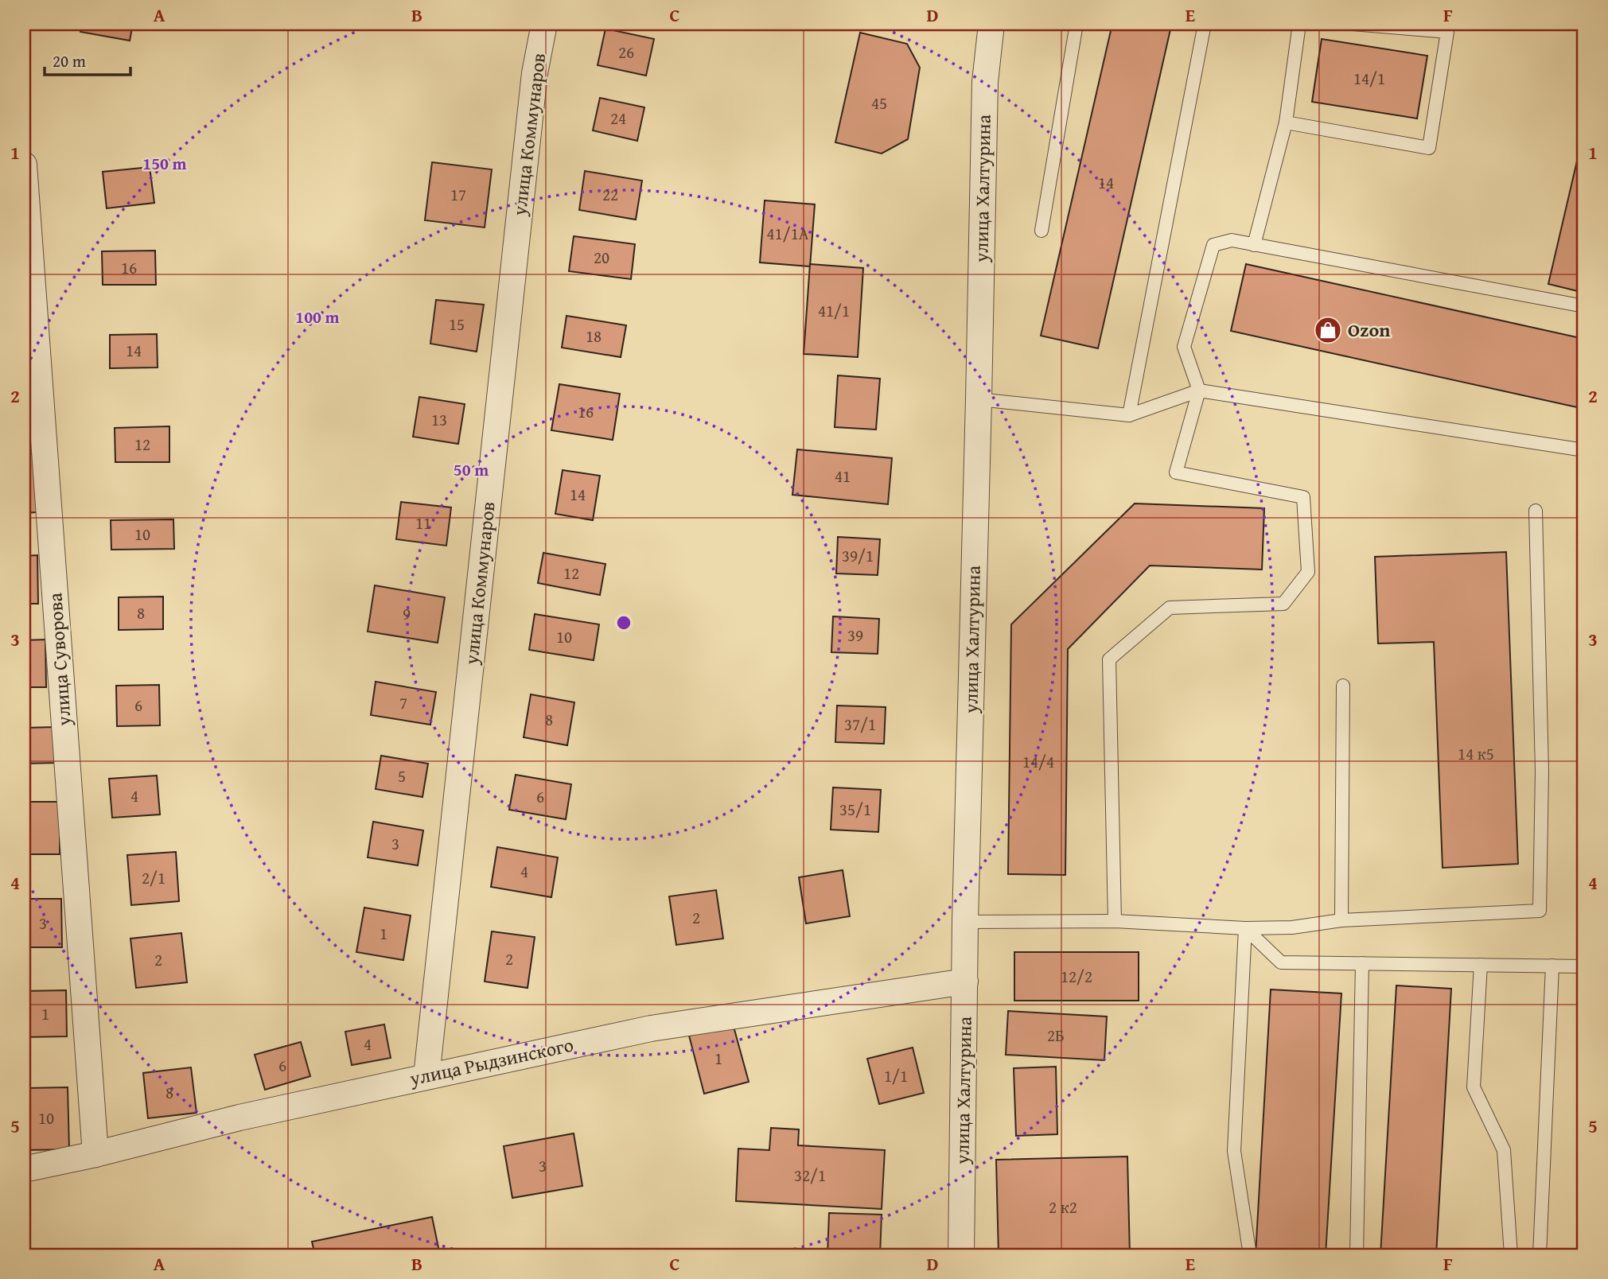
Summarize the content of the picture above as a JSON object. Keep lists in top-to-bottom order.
{
  "streets": {
    "street": [
      "улица Коммунаров",
      "улица Халтурина",
      "улица Суворова",
      "улица Рыдзинского"
    ]
  },
  "crossings": [
    ["улица Коммунаров", "улица Рыдзинского"],
    ["улица Халтурина", "улица Рыдзинского"],
    ["улица Суворова", "улица Рыдзинского"]
  ],
  "places": {
    "shop": ["Ozon"]
  },
  "house_numbers": [
    "26",
    "14/1",
    "45",
    "24",
    "14",
    "17",
    "22",
    "41/1А",
    "20",
    "16",
    "41/1",
    "15",
    "18",
    "14",
    "16",
    "13",
    "12",
    "41",
    "14",
    "11",
    "10",
    "39/1",
    "12",
    "8",
    "9",
    "39",
    "10",
    "7",
    "6",
    "8",
    "37/1",
    "14 к5",
    "14/4",
    "5",
    "4",
    "6",
    "35/1",
    "3",
    "4",
    "2/1",
    "2",
    "3",
    "1",
    "2",
    "2",
    "12/2",
    "1",
    "2Б",
    "4",
    "1",
    "6",
    "1/1",
    "8",
    "10",
    "3",
    "32/1",
    "2 к2"
  ],
  "scale_bar": "20 m",
  "grid": {
    "columns": [
      "A",
      "B",
      "C",
      "D",
      "E",
      "F"
    ],
    "rows": [
      "1",
      "2",
      "3",
      "4",
      "5"
    ]
  },
  "rings": ["150 m", "100 m", "50 m"]
}
